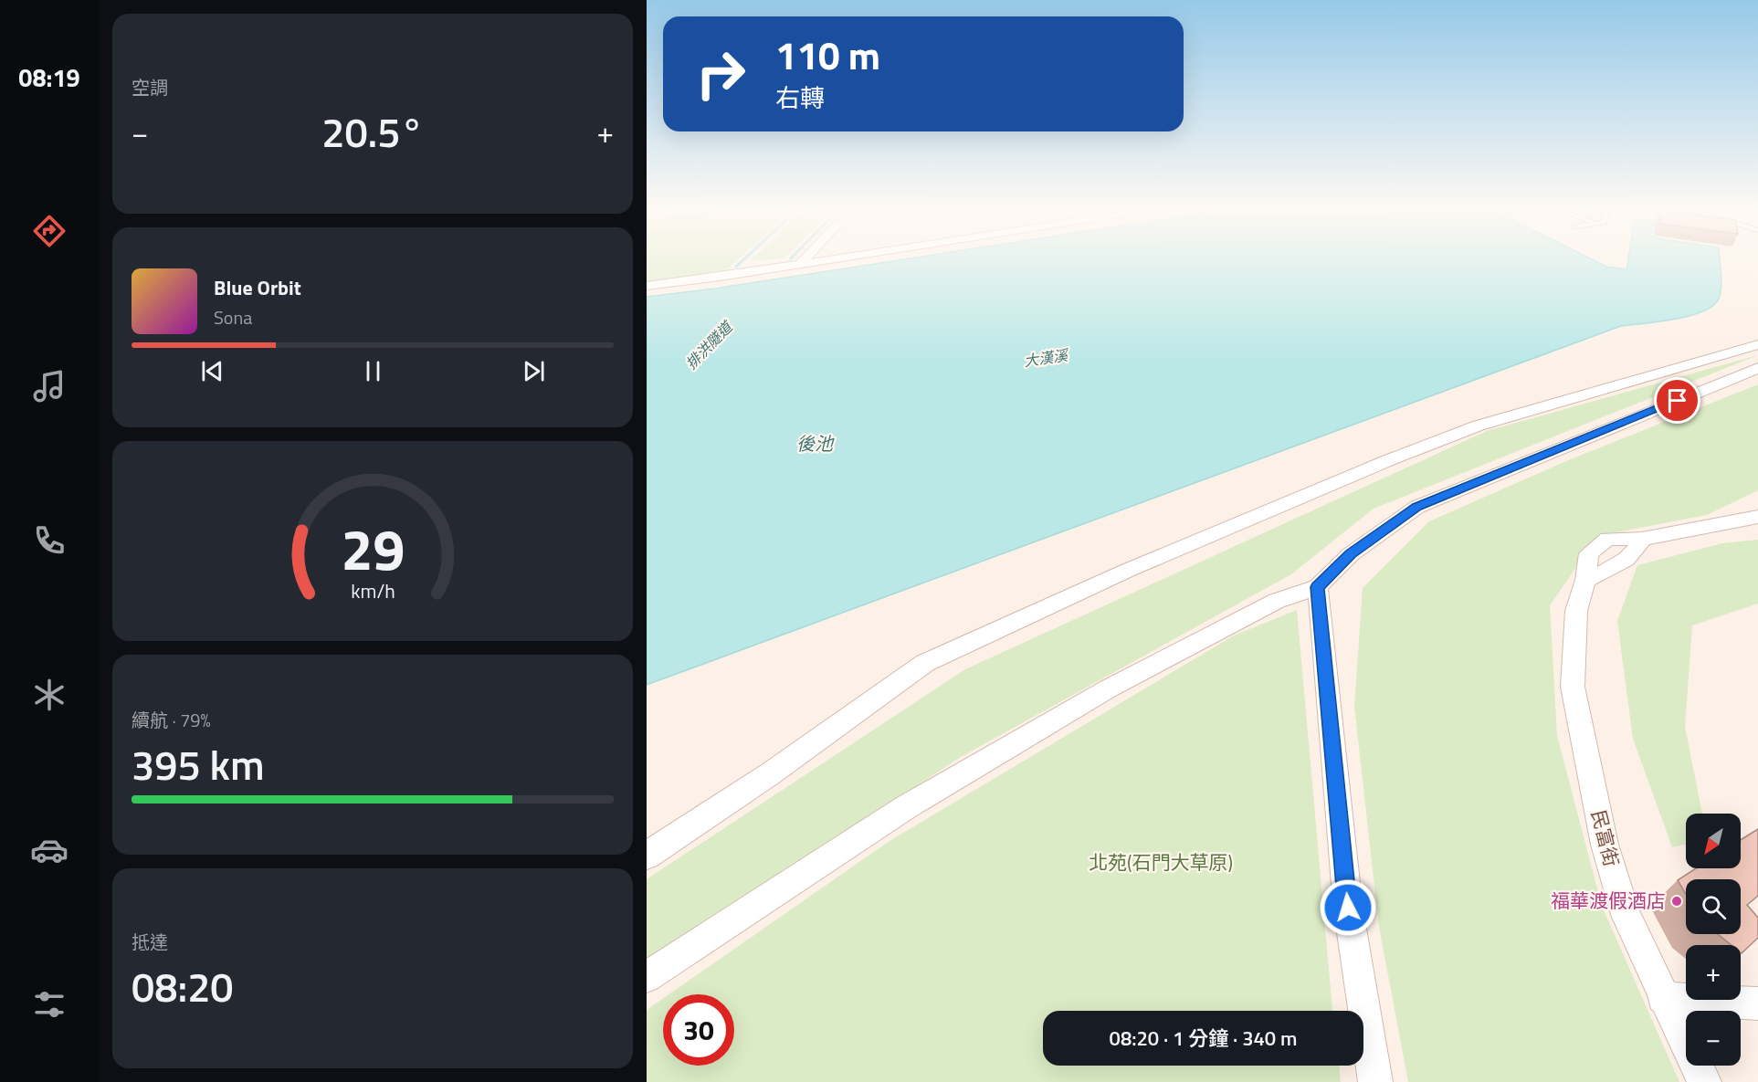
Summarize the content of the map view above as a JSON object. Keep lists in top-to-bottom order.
{
  "streets": {
    "street": ["民富街"]
  },
  "water": ["排洪隧道", "大漢溪", "後池"],
  "parks": ["北苑(石門大草原)"],
  "places": ["福華渡假酒店"],
  "north": "bottom left",
  "page": {
    "tabs": "08:19",
    "tile": [
      "空調",
      ["續航 · 79%", "395 km"],
      ["抵達", "08:20"]
    ],
    "turn": ["110 m", "右轉"],
    "heat": ["−", "20.5°", "+"],
    "song": ["Blue Orbit", "Sona"],
    "map_buttons": ["+", "−"],
    "limit": "30",
    "trip": "08:20 · 1 分鐘 · 340 m",
    "gauge": ["29", "km/h"]
  }
}
